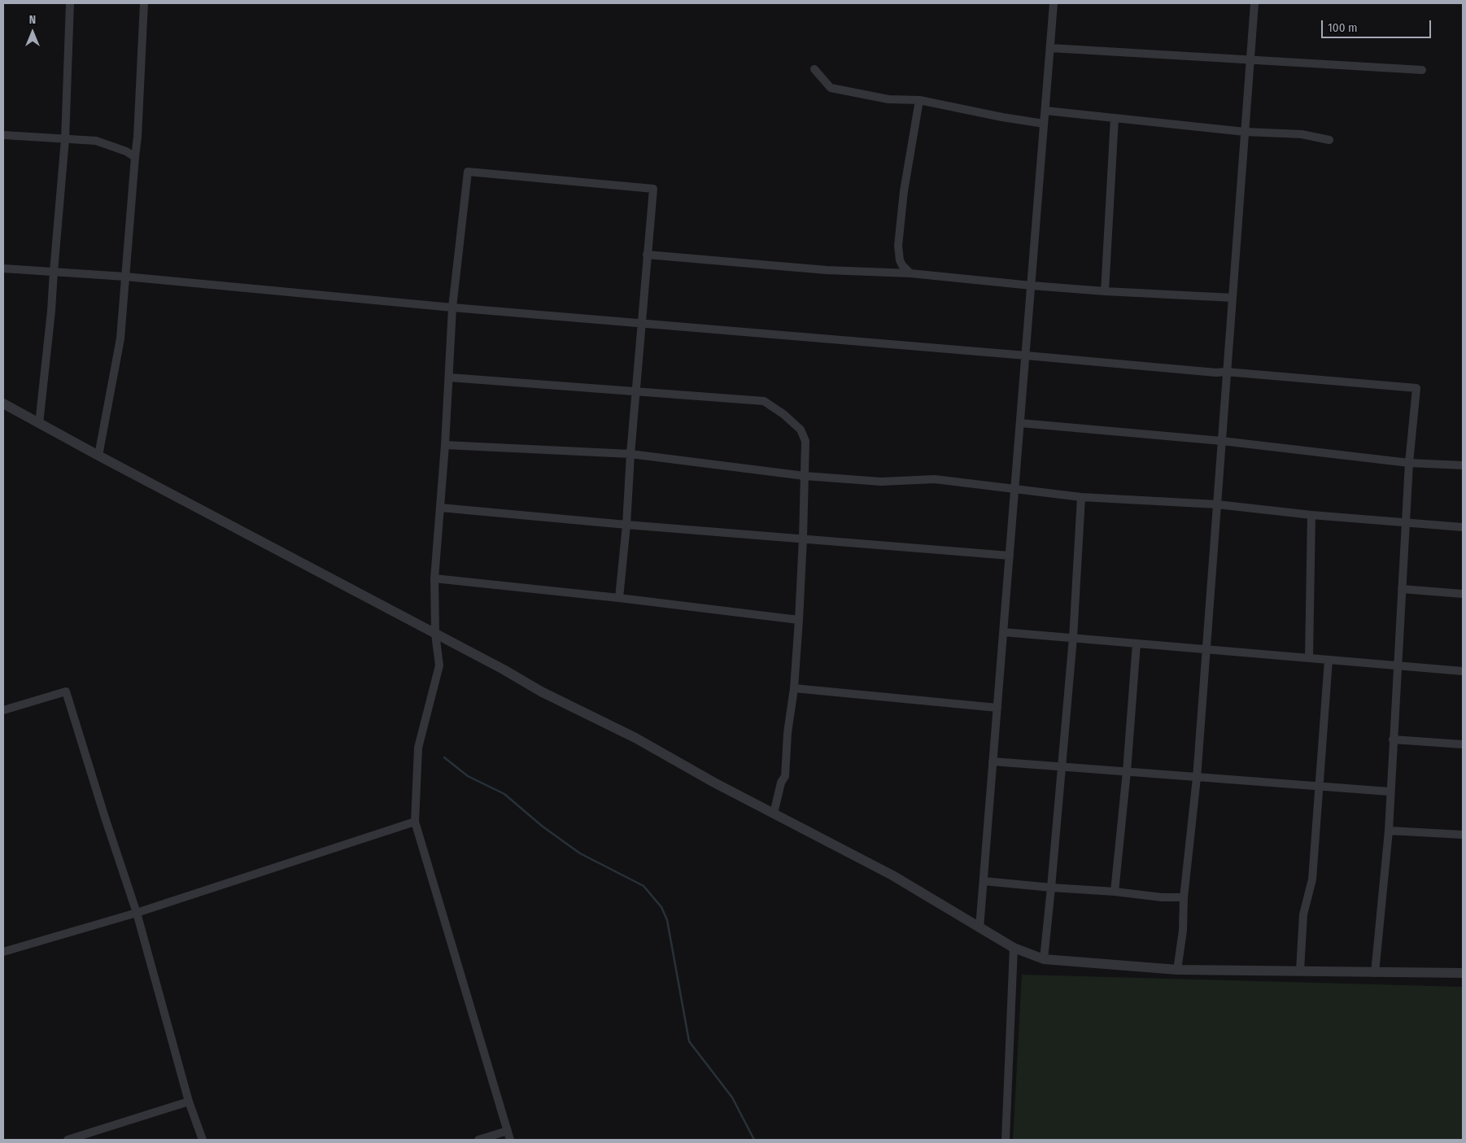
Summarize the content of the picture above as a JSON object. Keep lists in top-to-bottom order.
{
  "scale_bar": "100 m",
  "north": "top"
}
